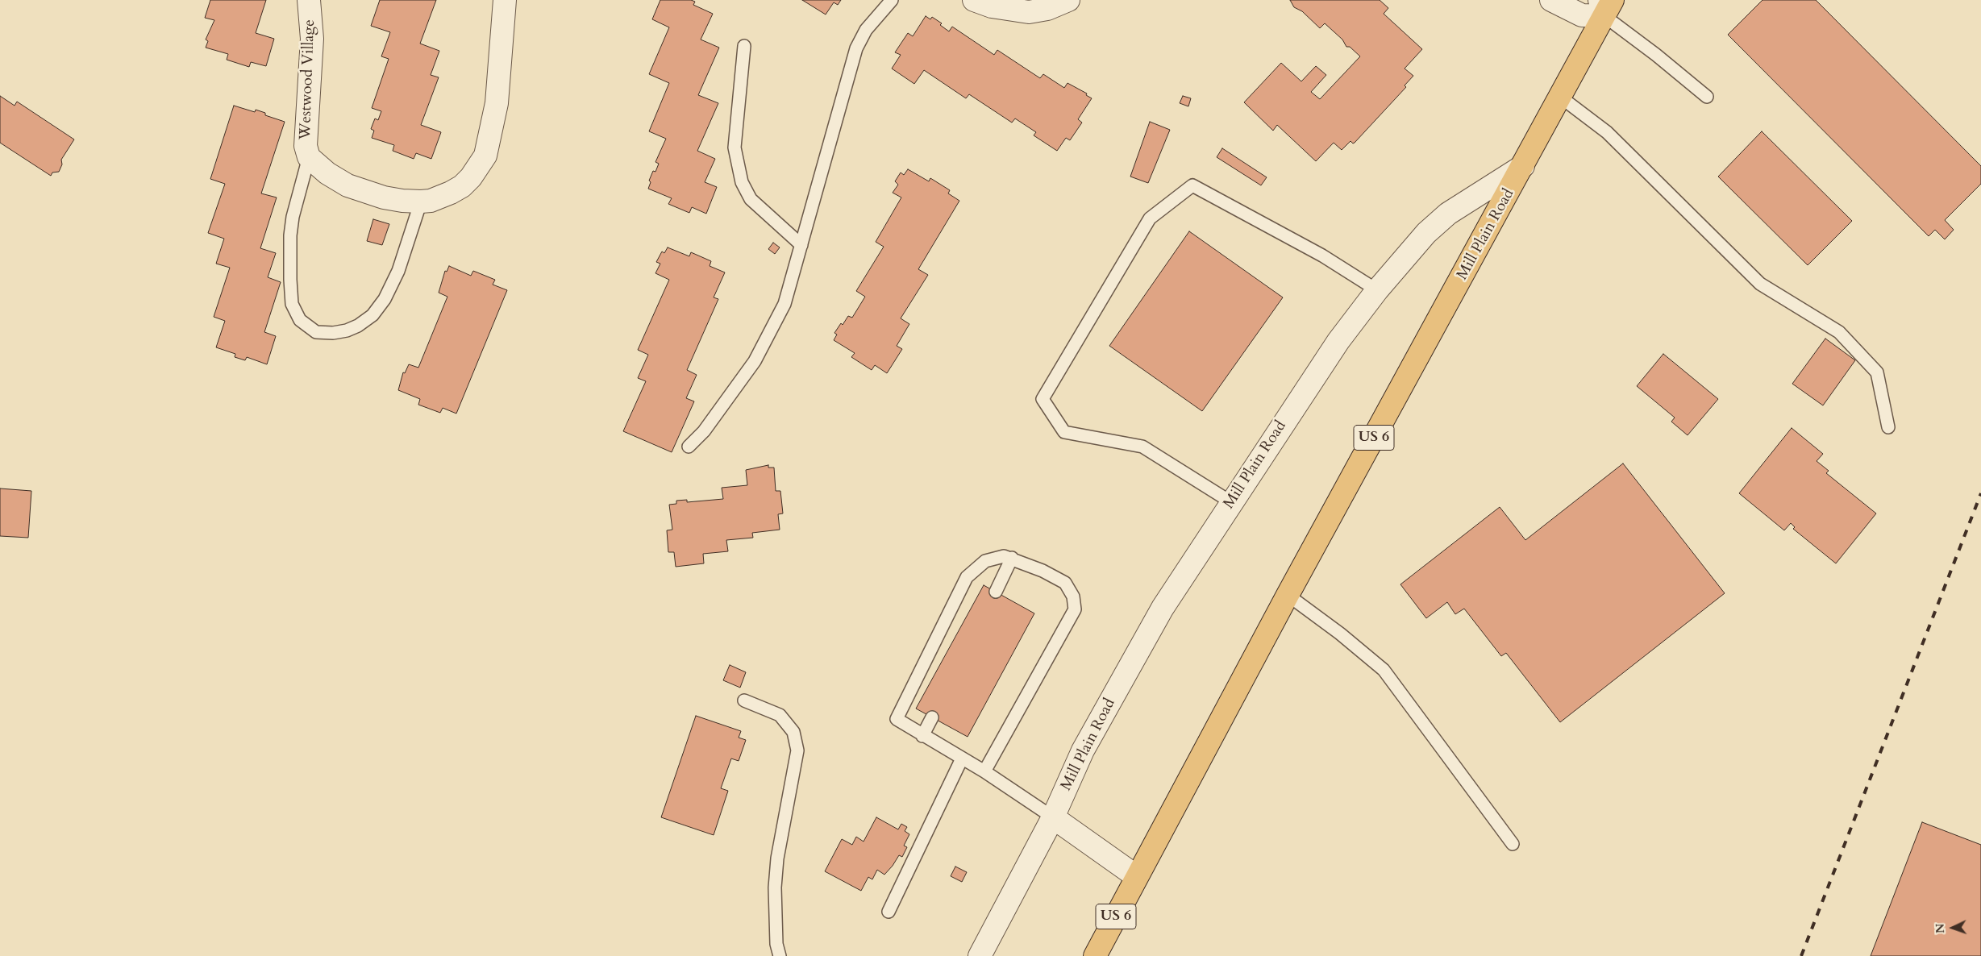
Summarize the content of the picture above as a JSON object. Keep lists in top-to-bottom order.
{
  "streets": {
    "main road": ["Mill Plain Road", "US 6"],
    "street": ["Westwood Village"]
  },
  "north": "left"
}
